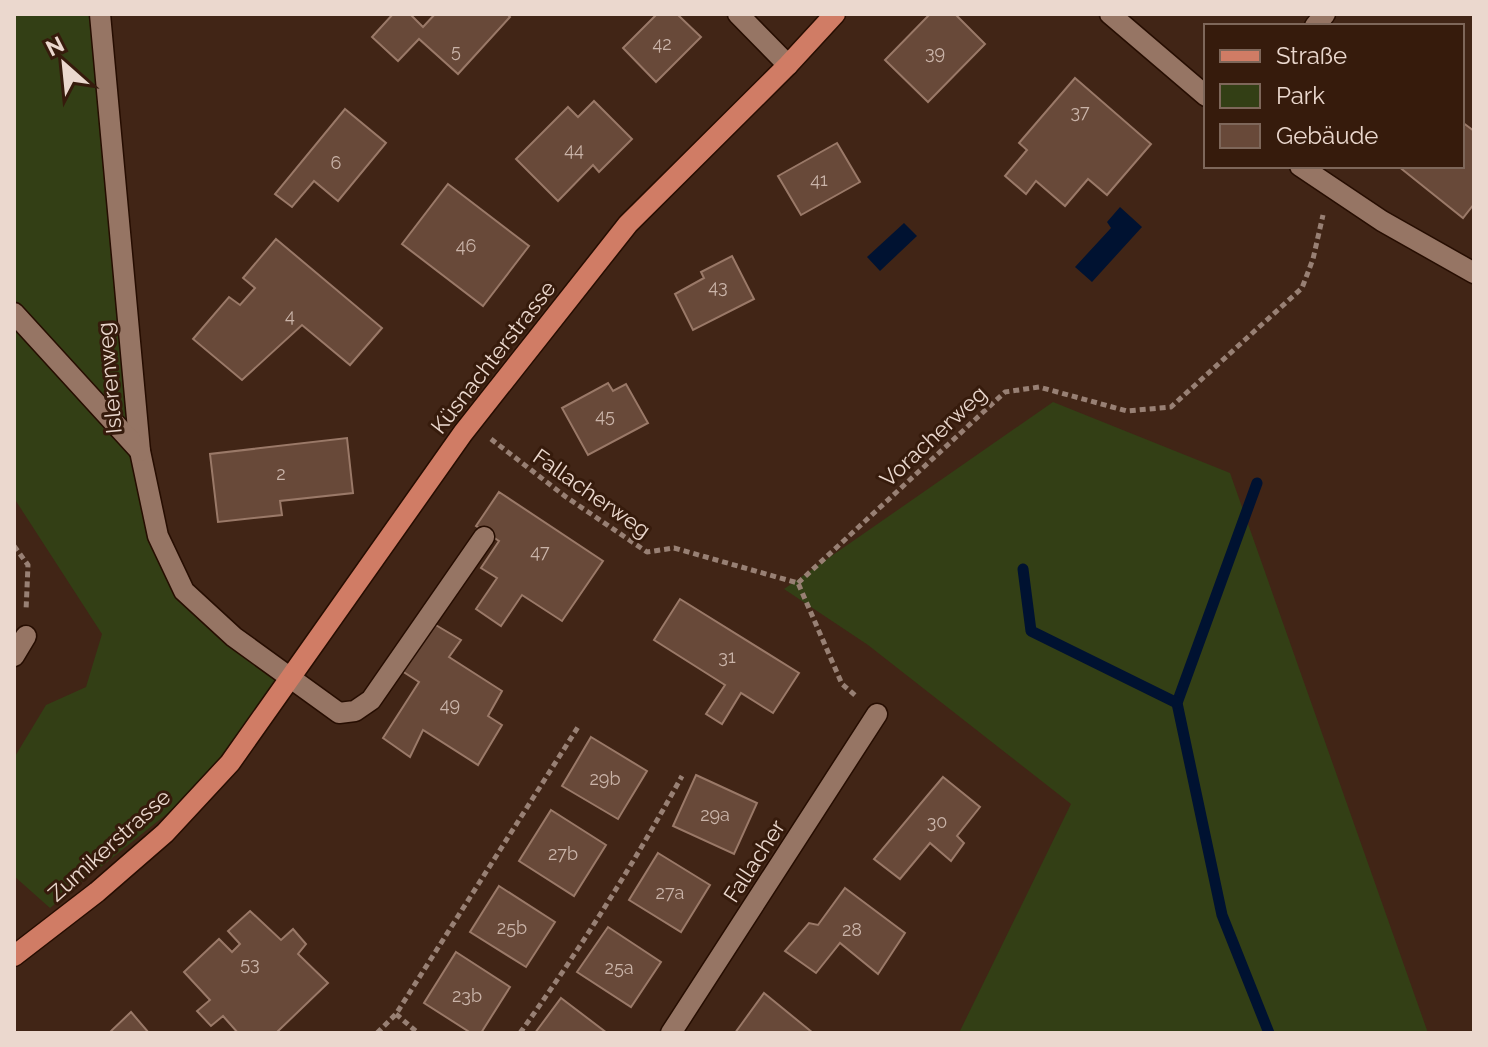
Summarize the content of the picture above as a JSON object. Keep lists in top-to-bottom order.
{
  "streets": {
    "main road": ["Küsnachterstrasse", "Zumikerstrasse"],
    "street": ["Islerenweg", "Fallacher"],
    "path": ["Voracherweg", "Fallacherweg"]
  },
  "crossings": [
    ["Küsnachterstrasse", "Islerenweg"],
    ["Küsnachterstrasse", "Zumikerstrasse"],
    ["Voracherweg", "Fallacherweg"]
  ],
  "house_numbers": [
    "42",
    "5",
    "39",
    "37",
    "44",
    "6",
    "41",
    "46",
    "43",
    "4",
    "45",
    "2",
    "47",
    "31",
    "49",
    "29b",
    "29a",
    "30",
    "27b",
    "27a",
    "25b",
    "28",
    "53",
    "25a",
    "23b"
  ],
  "legend": ["Straße", "Park", "Gebäude"],
  "north": "top left"
}
